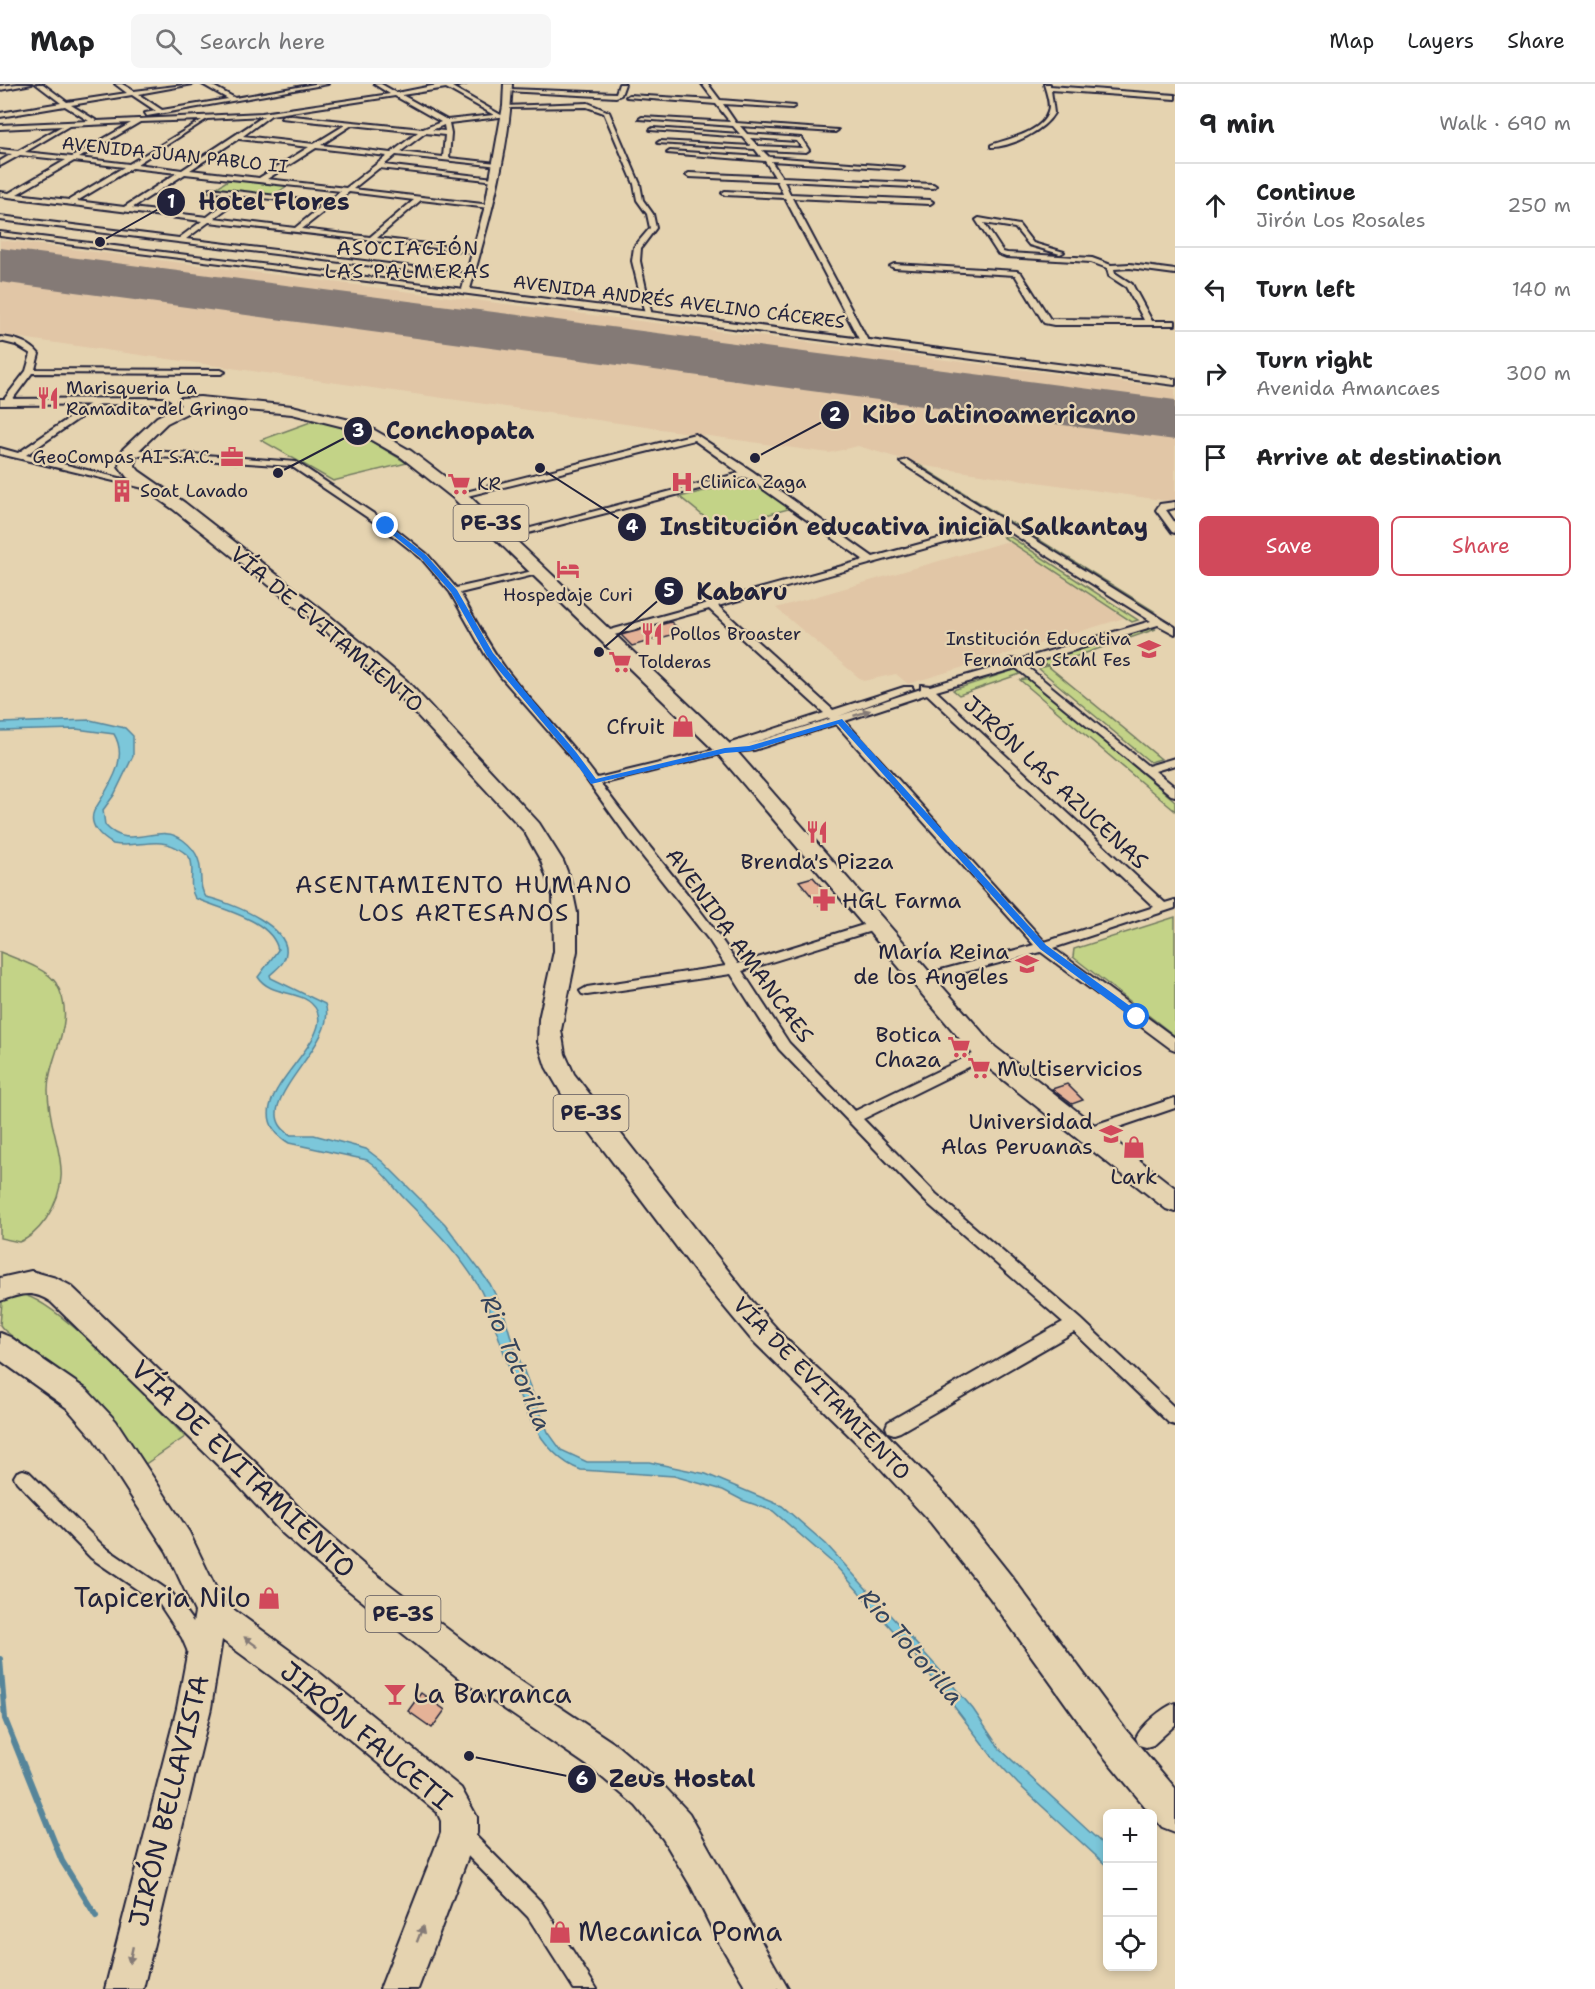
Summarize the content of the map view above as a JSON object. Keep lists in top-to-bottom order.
{
  "streets": {
    "highway": [
      "PE-3S",
      "VÍA DE EVITAMIENTO",
      "JIRÓN FAUCETI",
      "JIRÓN BELLAVISTA"
    ],
    "street": [
      "AVENIDA JUAN PABLO II",
      "AVENIDA ANDRÉS AVELINO CÁCERES",
      "JIRÓN LAS AZUCENAS",
      "AVENIDA AMANCAES"
    ]
  },
  "crossings": [
    ["PE-3S", "VÍA DE EVITAMIENTO"],
    ["PE-3S", "AVENIDA AMANCAES"],
    ["VÍA DE EVITAMIENTO", "AVENIDA AMANCAES"],
    ["JIRÓN FAUCETI", "JIRÓN BELLAVISTA"]
  ],
  "one_way": ["JIRÓN FAUCETI", "JIRÓN BELLAVISTA"],
  "districts": ["ASOCIACIÓN LAS PALMERAS", "ASENTAMIENTO HUMANO LOS ARTESANOS"],
  "water": ["Rio Totorilla"],
  "places": {
    "other": [
      "Hotel Flores",
      "Kibo Latinoamericano",
      "Institución educativa inicial Salkantay",
      "Conchopata",
      "Kabaru",
      "Zeus Hostal"
    ],
    "restaurant": ["Marisqueria La Ramadita del Gringo", "Pollos Broaster", "Brenda's Pizza"],
    "office": ["GeoCompas AI S.A.C."],
    "hospital": ["Clinica Zaga"],
    "supermarket": [
      "KR",
      "Tolderas",
      "Botica Chaza",
      "Multiservicios"
    ],
    "building": ["Soat Lavado"],
    "hotel": ["Hospedaje Curi"],
    "school or university": ["Institución Educativa Fernando Stahl Fes", "María Reina de los Angeles", "Universidad Alas Peruanas"],
    "shop": [
      "Cfruit",
      "Lark",
      "Tapiceria Nilo",
      "Mecanica Poma"
    ],
    "pharmacy": ["HGL Farma"],
    "bar": ["La Barranca"]
  },
  "page": {
    "header": "Map",
    "search": "Search here",
    "nav": ["Map", "Layers", "Share"],
    "heading": ["9 min", "Walk · 690 m"],
    "list": [
      ["Continue", "Jirón Los Rosales", "250 m"],
      ["Turn left", "140 m"],
      ["Turn right", "Avenida Amancaes", "300 m"],
      "Arrive at destination"
    ],
    "buttons": ["Save", "Share"],
    "map_buttons": ["+", "−"]
  }
}
